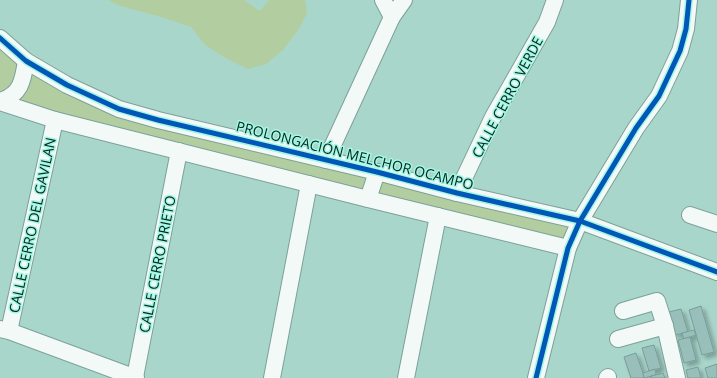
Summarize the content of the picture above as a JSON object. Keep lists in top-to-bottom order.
{
  "streets": {
    "street": [
      "CALLE CERRO VERDE",
      "PROLONGACIÓN MELCHOR OCAMPO",
      "CALLE CERRO DEL GAVILAN",
      "CALLE CERRO PRIETO"
    ]
  },
  "crossings": [
    ["CALLE CERRO VERDE", "PROLONGACIÓN MELCHOR OCAMPO"]
  ]
}
